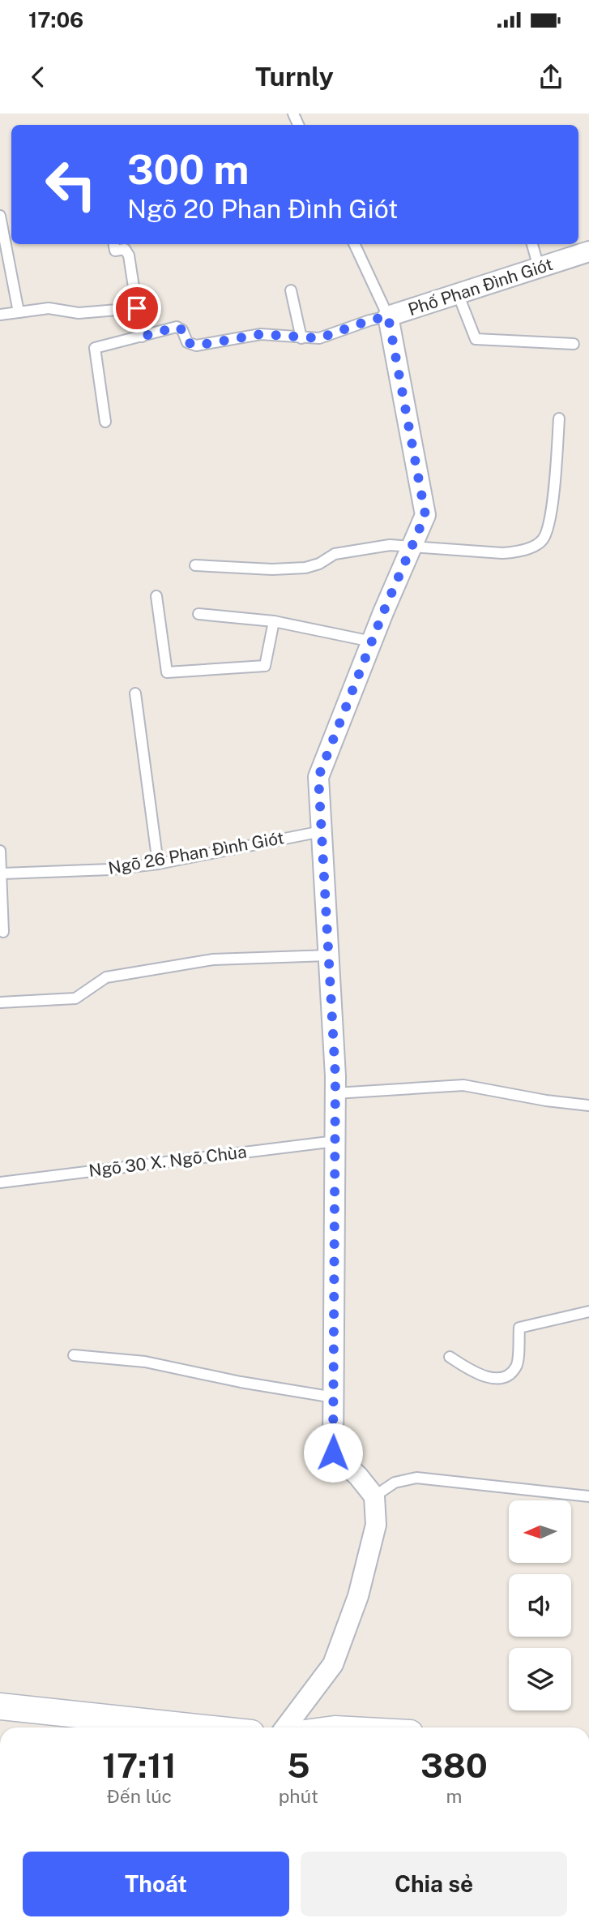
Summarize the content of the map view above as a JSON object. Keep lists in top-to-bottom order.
{
  "streets": {
    "street": ["Phố Phan Đình Giót"],
    "lane": ["Ngõ 26 Phan Đình Giót", "Ngõ 30 X. Ngõ Chùa"]
  },
  "crossings": [
    ["Phố Phan Đình Giót", "Ngõ 26 Phan Đình Giót"],
    ["Phố Phan Đình Giót", "Ngõ 30 X. Ngõ Chùa"]
  ],
  "north": "left",
  "page": {
    "status": "17:06",
    "header": "Turnly",
    "turn": ["300 m", "Ngõ 20 Phan Đình Giót"],
    "eta": [
      "17:11",
      "Đến lúc",
      "5",
      "phút",
      "380",
      "m"
    ],
    "buttons": ["Thoát", "Chia sẻ"]
  }
}
